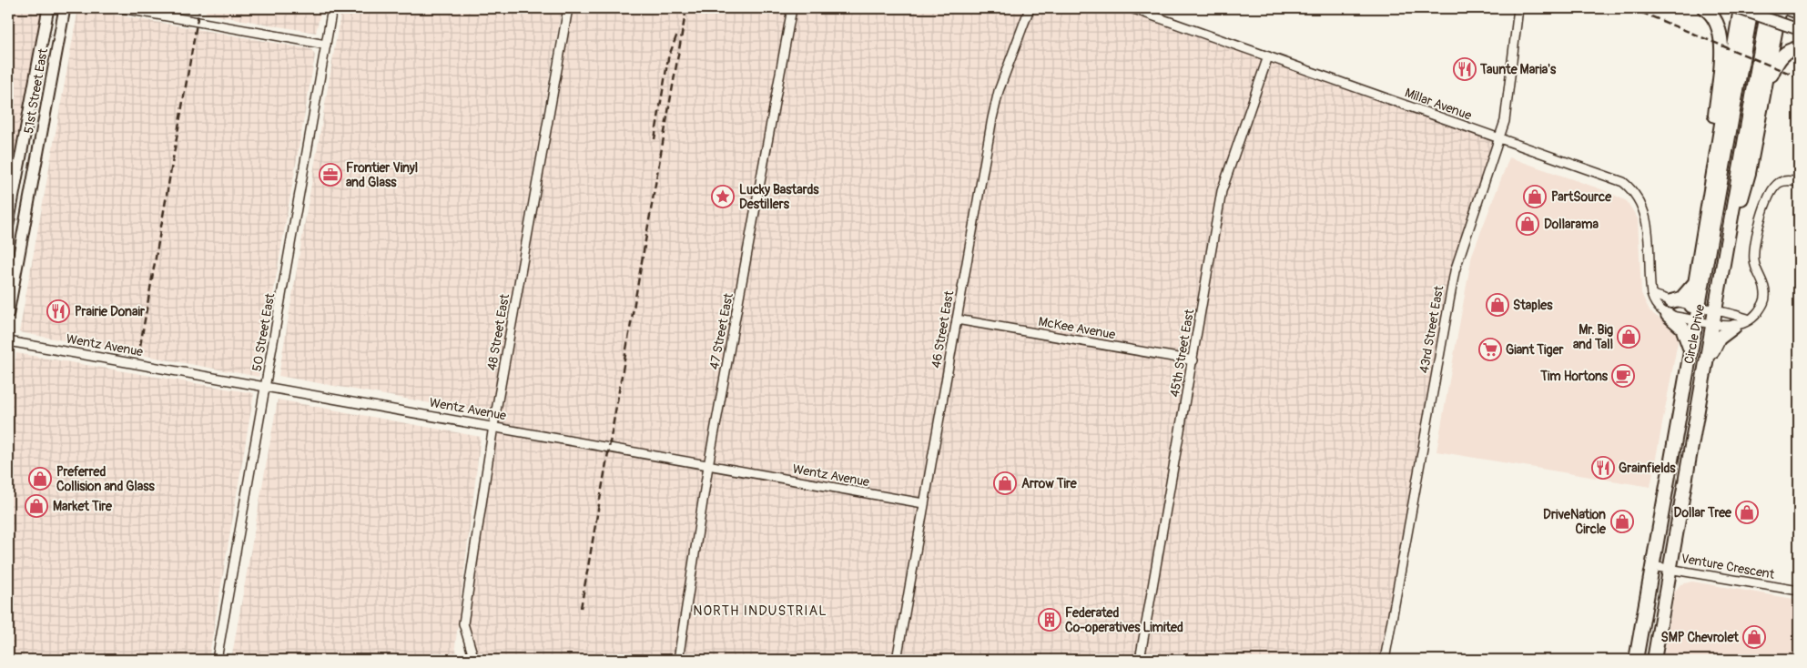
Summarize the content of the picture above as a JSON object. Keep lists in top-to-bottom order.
{
  "streets": {
    "highway": ["Circle Drive"],
    "main road": ["51st Street East"],
    "street": [
      "Millar Avenue",
      "McKee Avenue",
      "46 Street East",
      "43rd Street East",
      "47 Street East",
      "50 Street East",
      "48 Street East",
      "Wentz Avenue",
      "45th Street East",
      "Venture Crescent"
    ]
  },
  "crossings": [
    ["Millar Avenue", "43rd Street East"],
    ["Millar Avenue", "45th Street East"],
    ["McKee Avenue", "46 Street East"],
    ["McKee Avenue", "45th Street East"],
    ["46 Street East", "Wentz Avenue"],
    ["47 Street East", "Wentz Avenue"],
    ["50 Street East", "Wentz Avenue"],
    ["48 Street East", "Wentz Avenue"],
    ["Circle Drive", "Venture Crescent"]
  ],
  "districts": ["NORTH INDUSTRIAL"],
  "places": {
    "restaurant": ["Taunte Maria's", "Prairie Donair", "Grainfields"],
    "office": ["Frontier Vinyl and Glass"],
    "place": ["Lucky Bastards Destillers"],
    "shop": [
      "PartSource",
      "Dollarama",
      "Staples",
      "Mr. Big and Tall",
      "Preferred Collision and Glass",
      "Arrow Tire",
      "Market Tire",
      "Dollar Tree",
      "DriveNation Circle",
      "SMP Chevrolet"
    ],
    "supermarket": ["Giant Tiger"],
    "cafe": ["Tim Hortons"],
    "building": ["Federated Co-operatives Limited"]
  }
}
